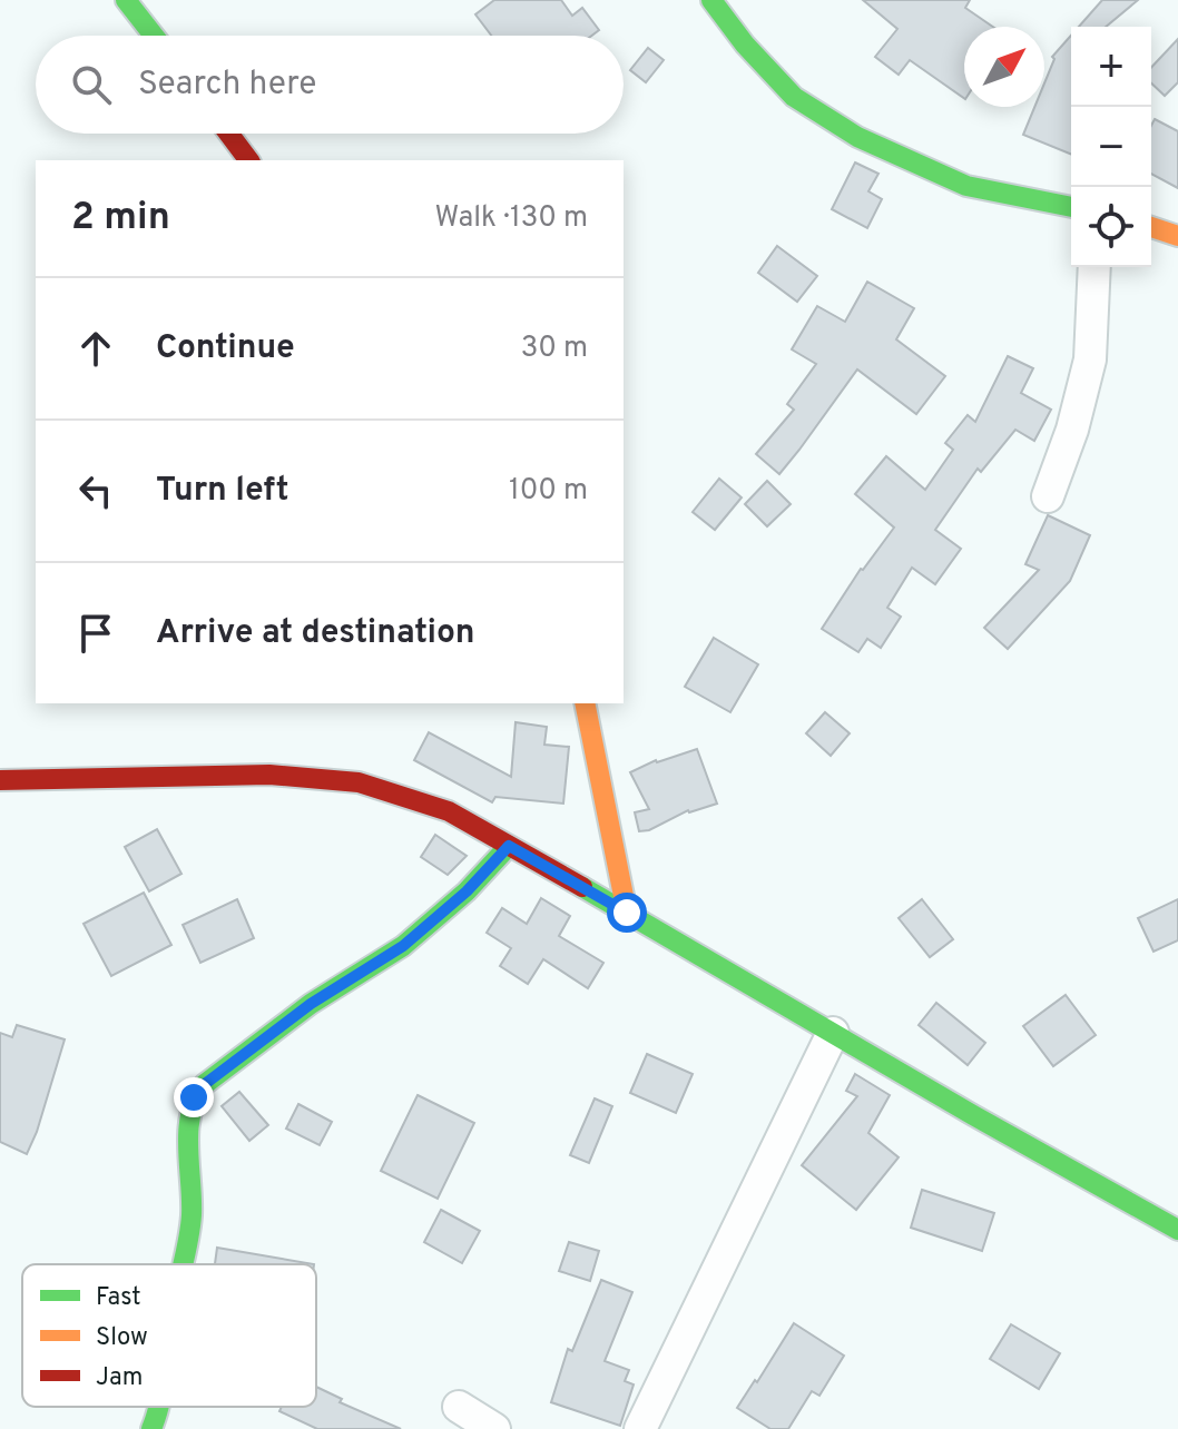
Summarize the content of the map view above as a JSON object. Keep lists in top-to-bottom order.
{
  "legend": ["Fast", "Slow", "Jam"],
  "north": "top right",
  "page": {
    "map_buttons": ["+", "−"],
    "search": "Search here",
    "heading": ["2 min", "Walk · 130 m"],
    "list": [
      ["Continue", "30 m"],
      ["Turn left", "100 m"],
      "Arrive at destination"
    ]
  }
}
